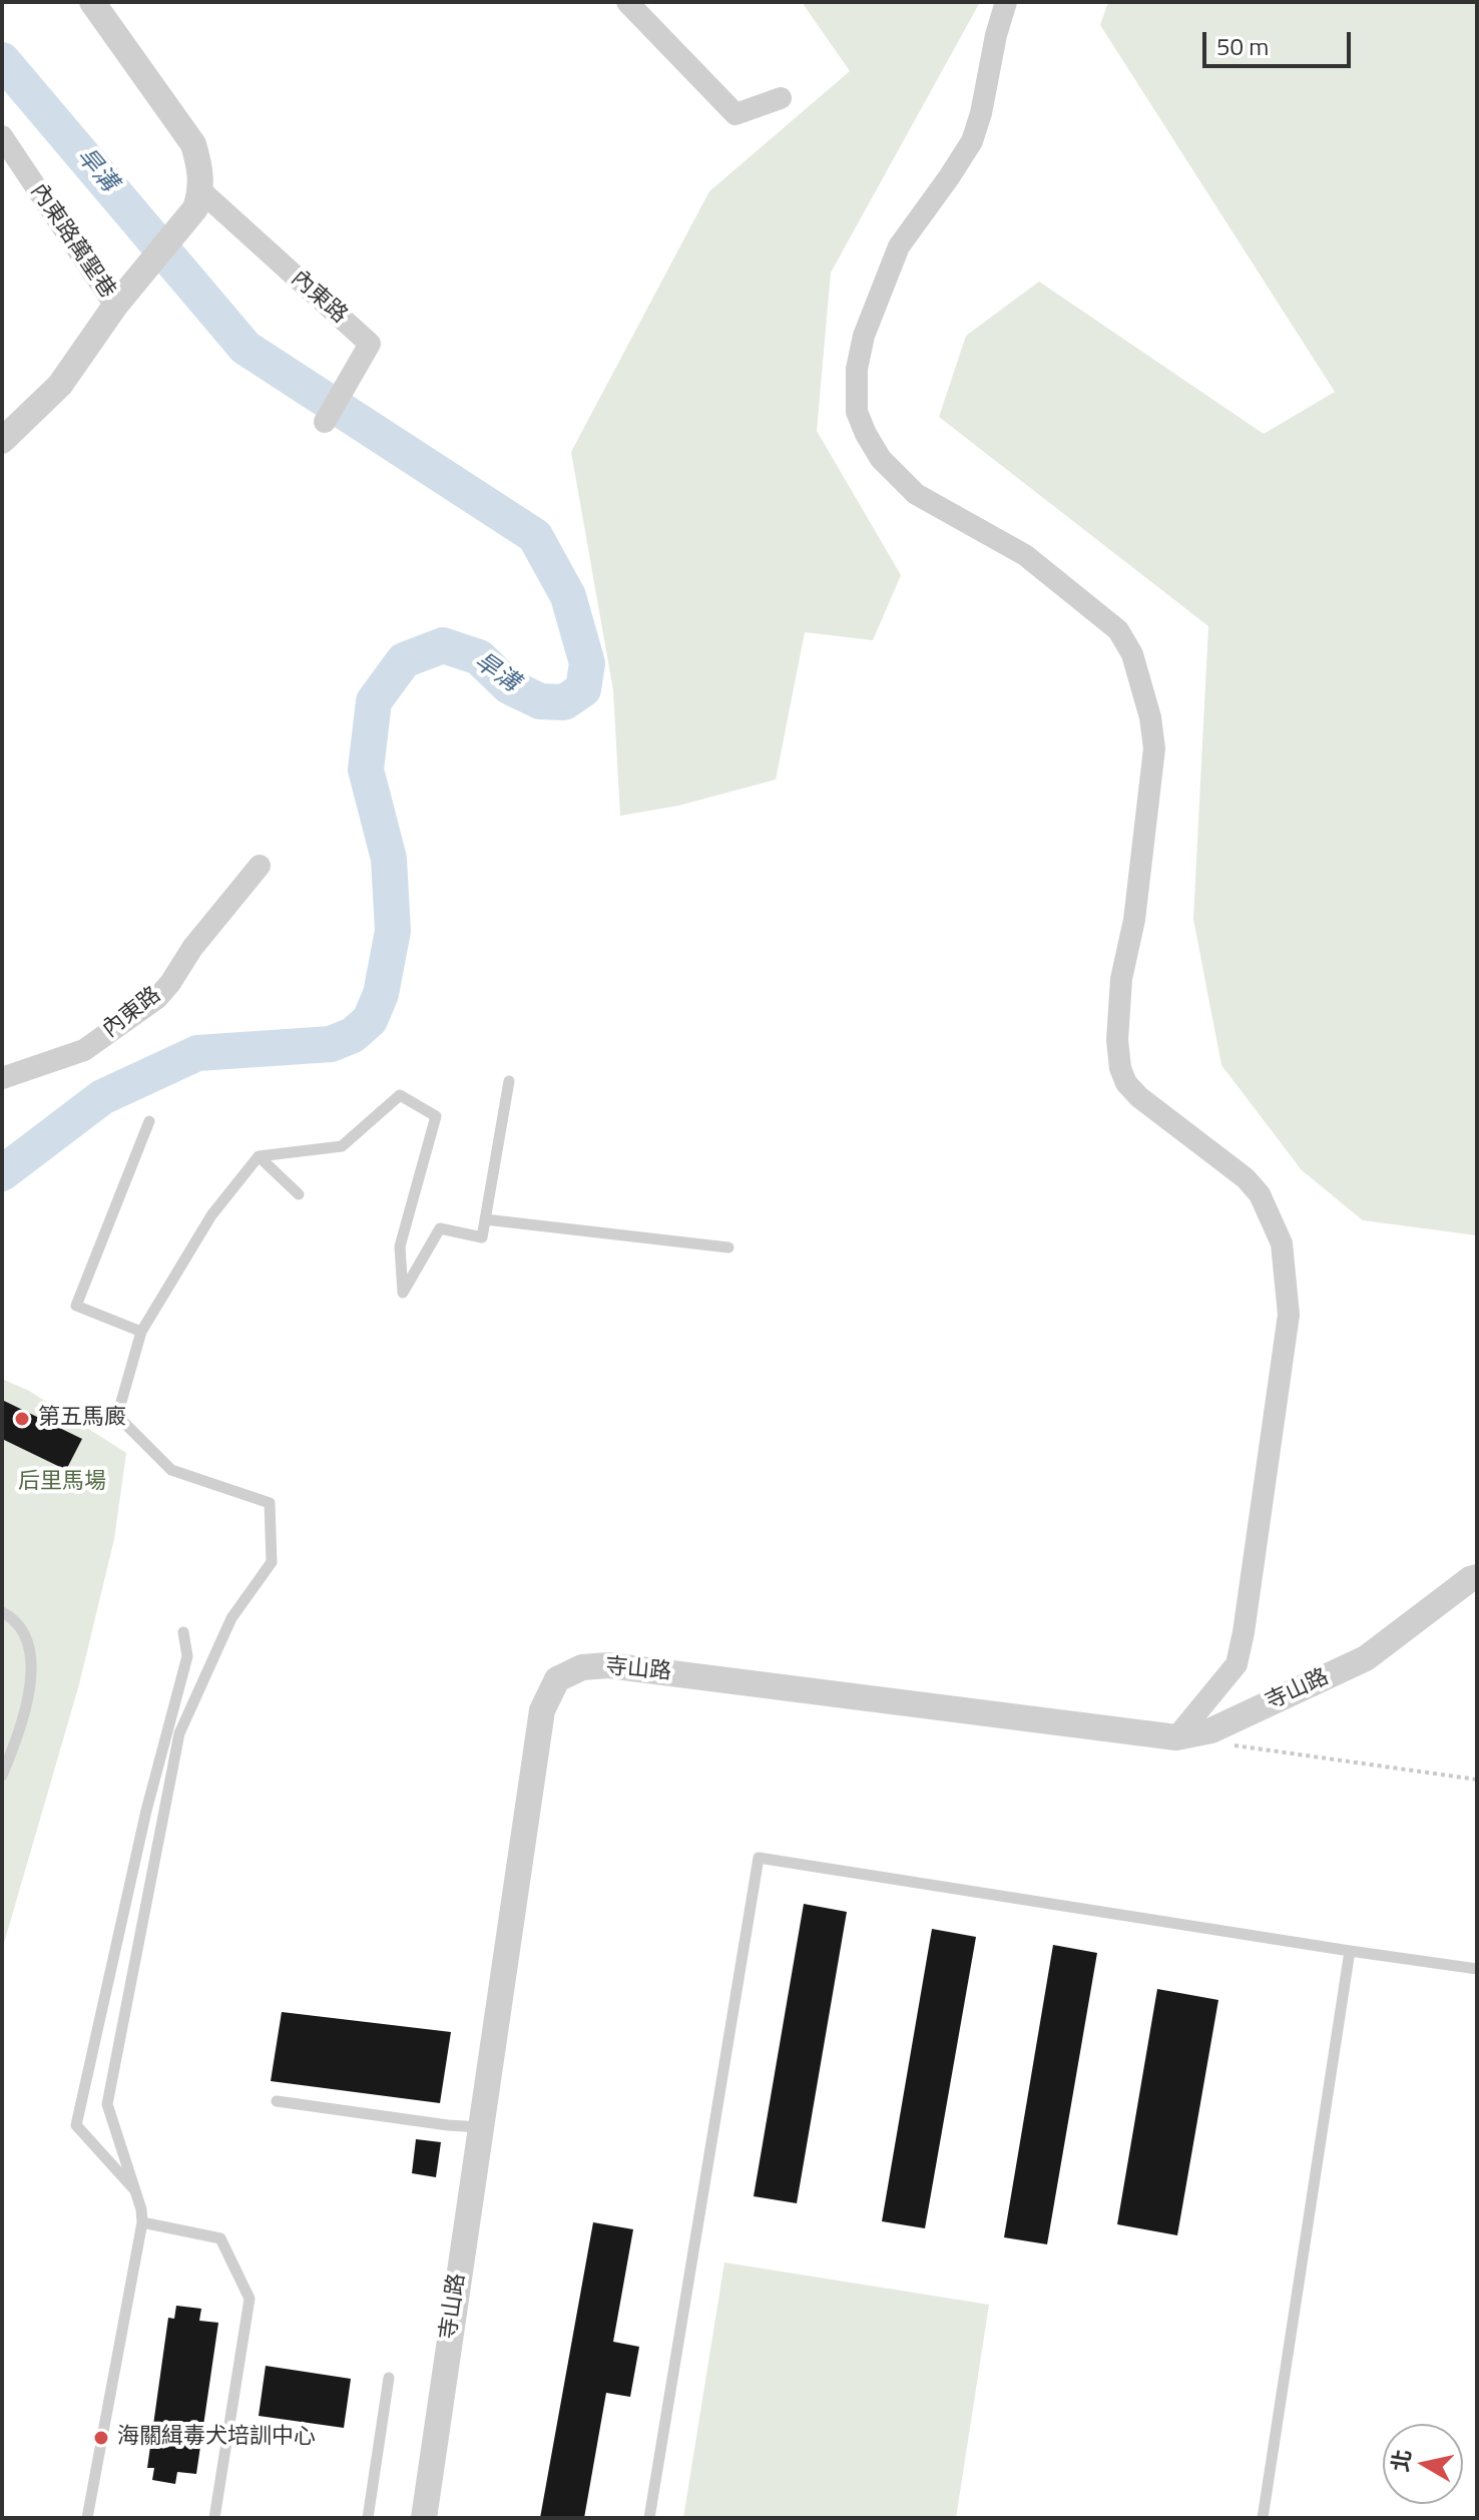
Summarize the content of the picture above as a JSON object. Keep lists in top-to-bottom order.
{
  "streets": {
    "street": ["內東路萬聖巷", "內東路", "寺山路"]
  },
  "water": ["旱溝"],
  "parks": ["后里馬場"],
  "places": ["第五馬廄", "海關緝毒犬培訓中心"],
  "scale_bar": "50 m",
  "north": "left"
}
